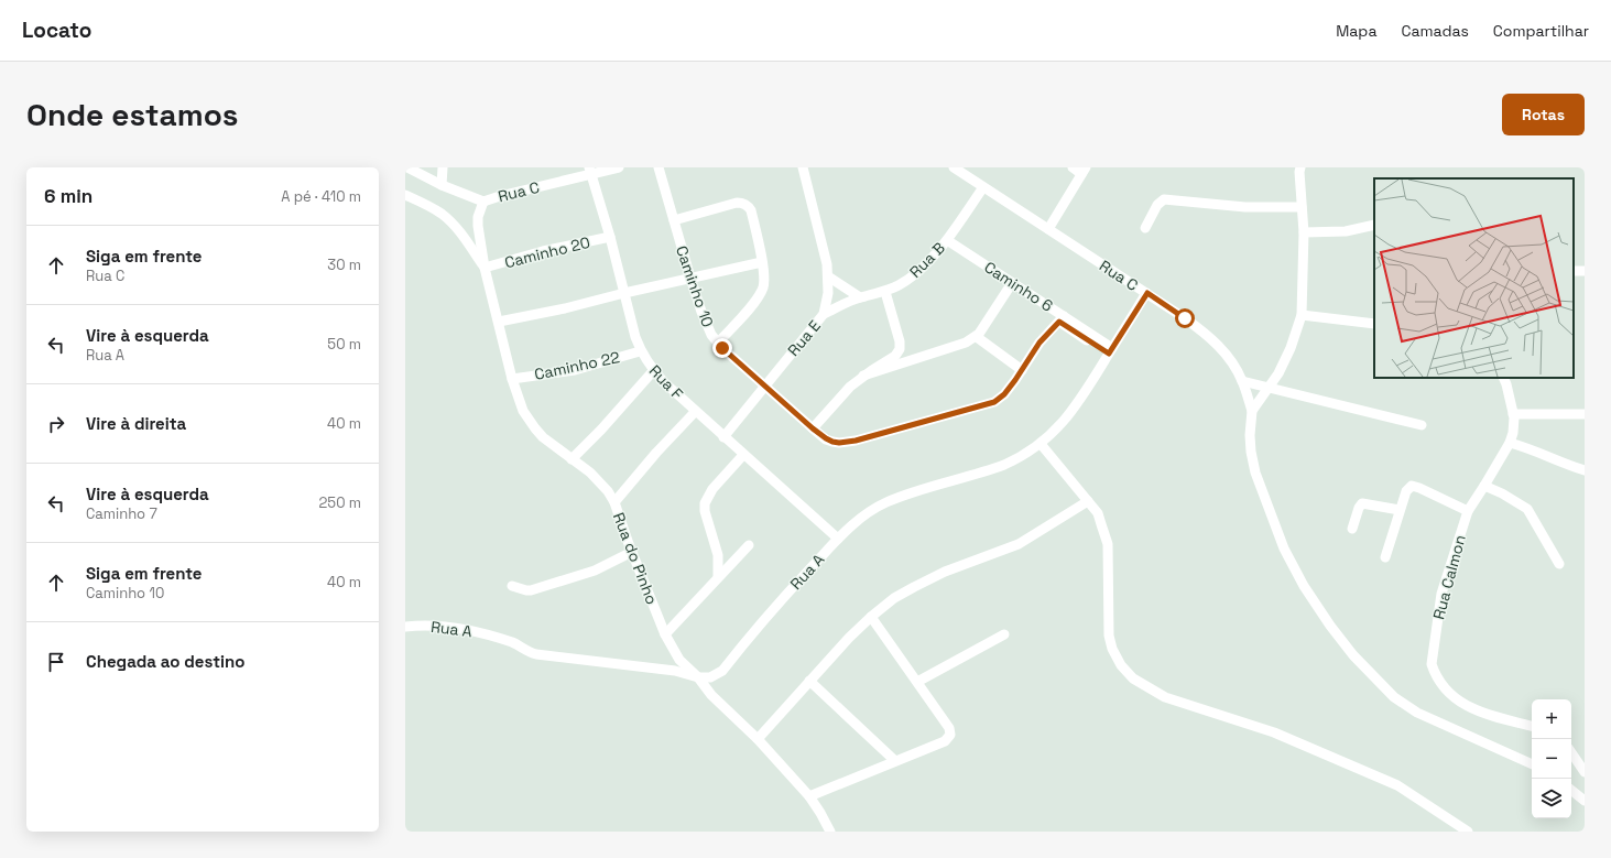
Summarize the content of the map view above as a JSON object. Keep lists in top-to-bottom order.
{
  "streets": {
    "street": [
      "Rua C",
      "Caminho 20",
      "Rua B",
      "Caminho 10",
      "Caminho 6",
      "Rua E",
      "Caminho 22",
      "Rua F",
      "Rua do Pinho",
      "Rua A",
      "Rua Calmon"
    ]
  },
  "crossings": [
    ["Rua C", "Caminho 20"],
    ["Rua C", "Rua B"],
    ["Rua C", "Rua F"],
    ["Rua C", "Rua do Pinho"],
    ["Rua C", "Rua A"],
    ["Caminho 20", "Rua F"],
    ["Caminho 20", "Rua do Pinho"],
    ["Rua B", "Caminho 6"],
    ["Rua B", "Rua E"],
    ["Caminho 10", "Caminho 6"],
    ["Caminho 10", "Rua E"],
    ["Caminho 6", "Rua A"],
    ["Rua E", "Rua F"],
    ["Caminho 22", "Rua F"],
    ["Caminho 22", "Rua do Pinho"],
    ["Rua F", "Rua A"],
    ["Rua do Pinho", "Rua A"]
  ],
  "page": {
    "header": "Locato",
    "nav": ["Mapa", "Camadas", "Compartilhar"],
    "buttons": "Rotas",
    "title": "Onde estamos",
    "heading": ["6 min", "A pé · 410 m"],
    "list": [
      ["Siga em frente", "Rua C", "30 m"],
      ["Vire à esquerda", "Rua A", "50 m"],
      ["Vire à direita", "40 m"],
      ["Vire à esquerda", "Caminho 7", "250 m"],
      ["Siga em frente", "Caminho 10", "40 m"],
      "Chegada ao destino"
    ],
    "map_buttons": ["+", "−"]
  }
}
